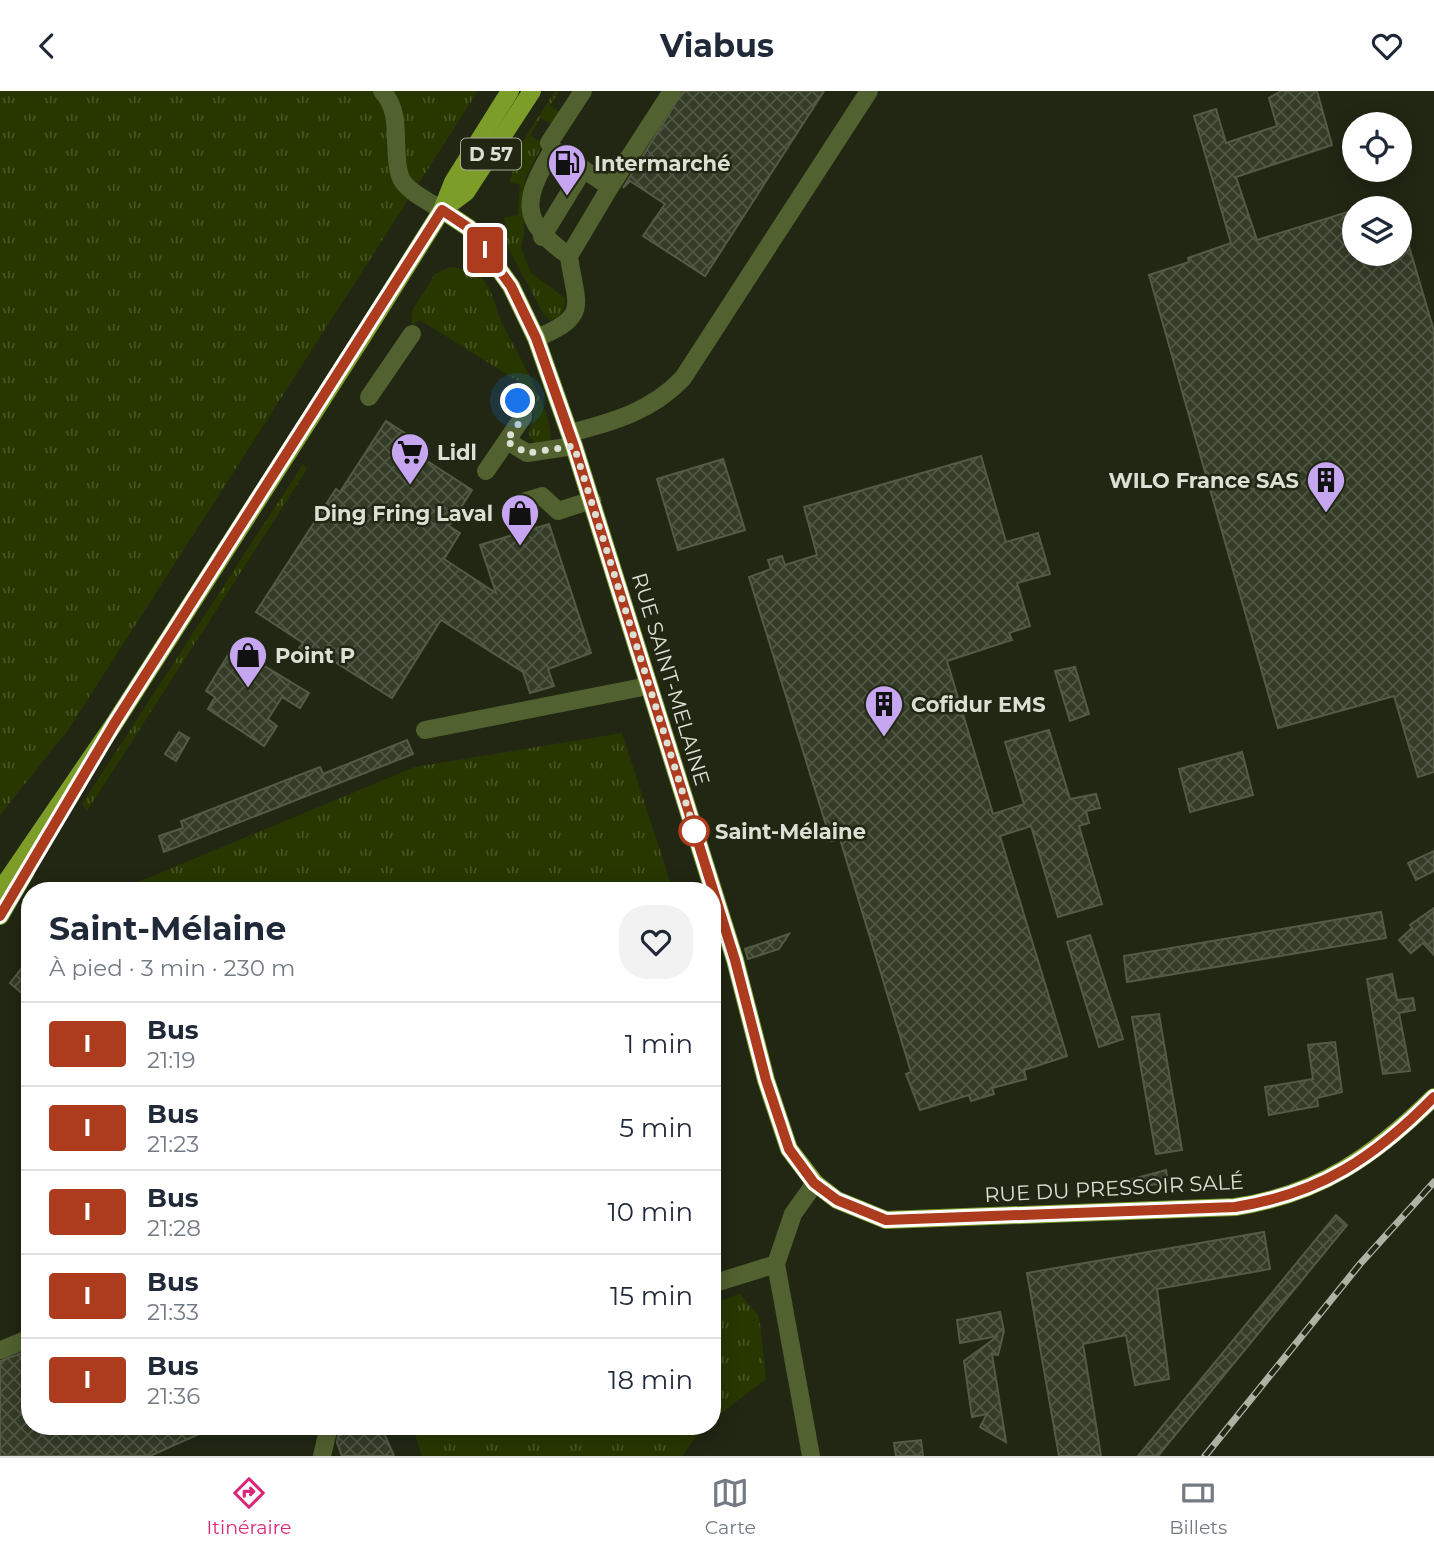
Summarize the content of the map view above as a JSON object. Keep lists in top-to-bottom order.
{
  "streets": {
    "main road": ["D 57", "RUE SAINT-MELAINE", "RUE DU PRESSOIR SALÉ"]
  },
  "crossings": [
    ["D 57", "RUE SAINT-MELAINE"],
    ["RUE SAINT-MELAINE", "RUE DU PRESSOIR SALÉ"]
  ],
  "places": {
    "fuel station": ["Intermarché"],
    "supermarket": ["Lidl"],
    "building": ["WILO France SAS", "Cofidur EMS"],
    "shop": ["Ding Fring Laval", "Point P"],
    "other": ["Saint-Mélaine"]
  },
  "lines": ["bus line I"],
  "page": {
    "header": "Viabus",
    "on_map": "I",
    "heading": ["Saint-Mélaine", "À pied · 3 min · 230 m"],
    "list": [
      {
        "mark": "I",
        "name": "Bus",
        "note": "21:19",
        "value": "1 min"
      },
      {
        "mark": "I",
        "name": "Bus",
        "note": "21:23",
        "value": "5 min"
      },
      {
        "mark": "I",
        "name": "Bus",
        "note": "21:28",
        "value": "10 min"
      },
      {
        "mark": "I",
        "name": "Bus",
        "note": "21:33",
        "value": "15 min"
      },
      {
        "mark": "I",
        "name": "Bus",
        "note": "21:36",
        "value": "18 min"
      }
    ],
    "tabs": ["Itinéraire", "Carte", "Billets"]
  }
}
